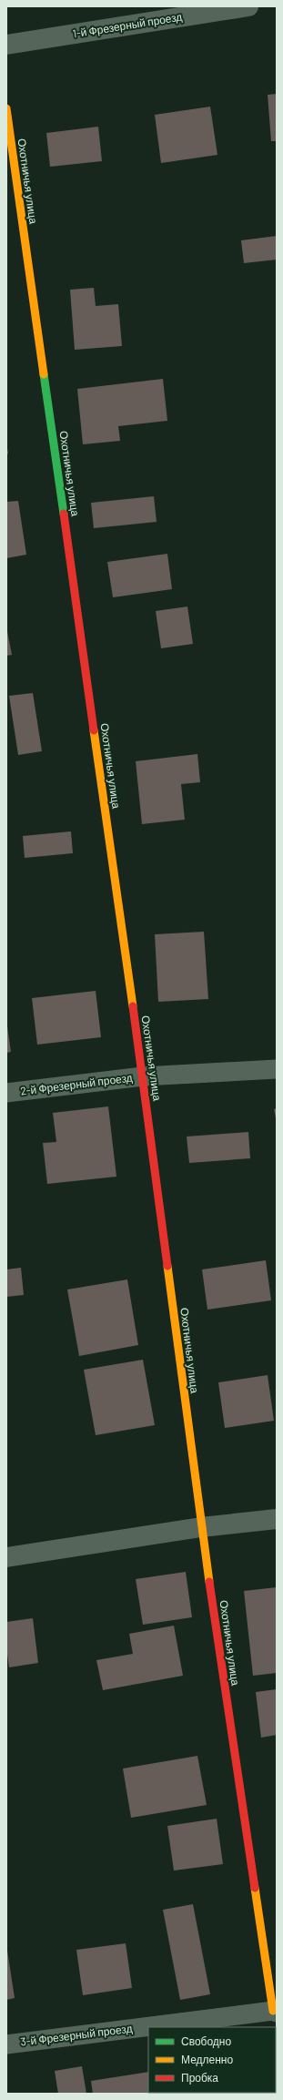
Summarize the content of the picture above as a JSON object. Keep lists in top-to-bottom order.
{
  "streets": {
    "street": ["1-й Фрезерный проезд", "Охотничья улица"],
    "lane": ["2-й Фрезерный проезд", "3-й Фрезерный проезд"]
  },
  "crossings": [
    ["Охотничья улица", "2-й Фрезерный проезд"],
    ["Охотничья улица", "3-й Фрезерный проезд"]
  ],
  "legend": ["Свободно", "Медленно", "Пробка"]
}
